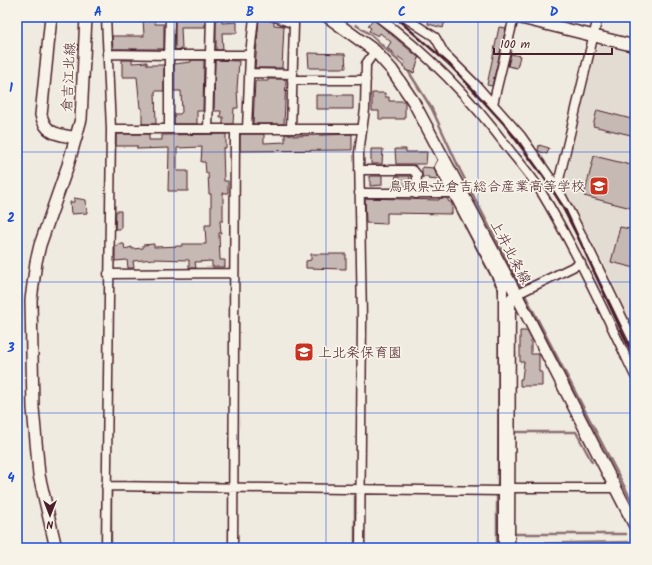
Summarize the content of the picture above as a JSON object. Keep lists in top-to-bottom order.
{
  "streets": {
    "main road": ["倉吉江北線", "上井北条線"]
  },
  "places": {
    "school or university": ["鳥取県立倉吉総合産業高等学校", "上北条保育園"]
  },
  "scale_bar": "100 m",
  "north": "bottom",
  "grid": {
    "columns": [
      "A",
      "B",
      "C",
      "D"
    ],
    "rows": [
      "1",
      "2",
      "3",
      "4"
    ]
  }
}
